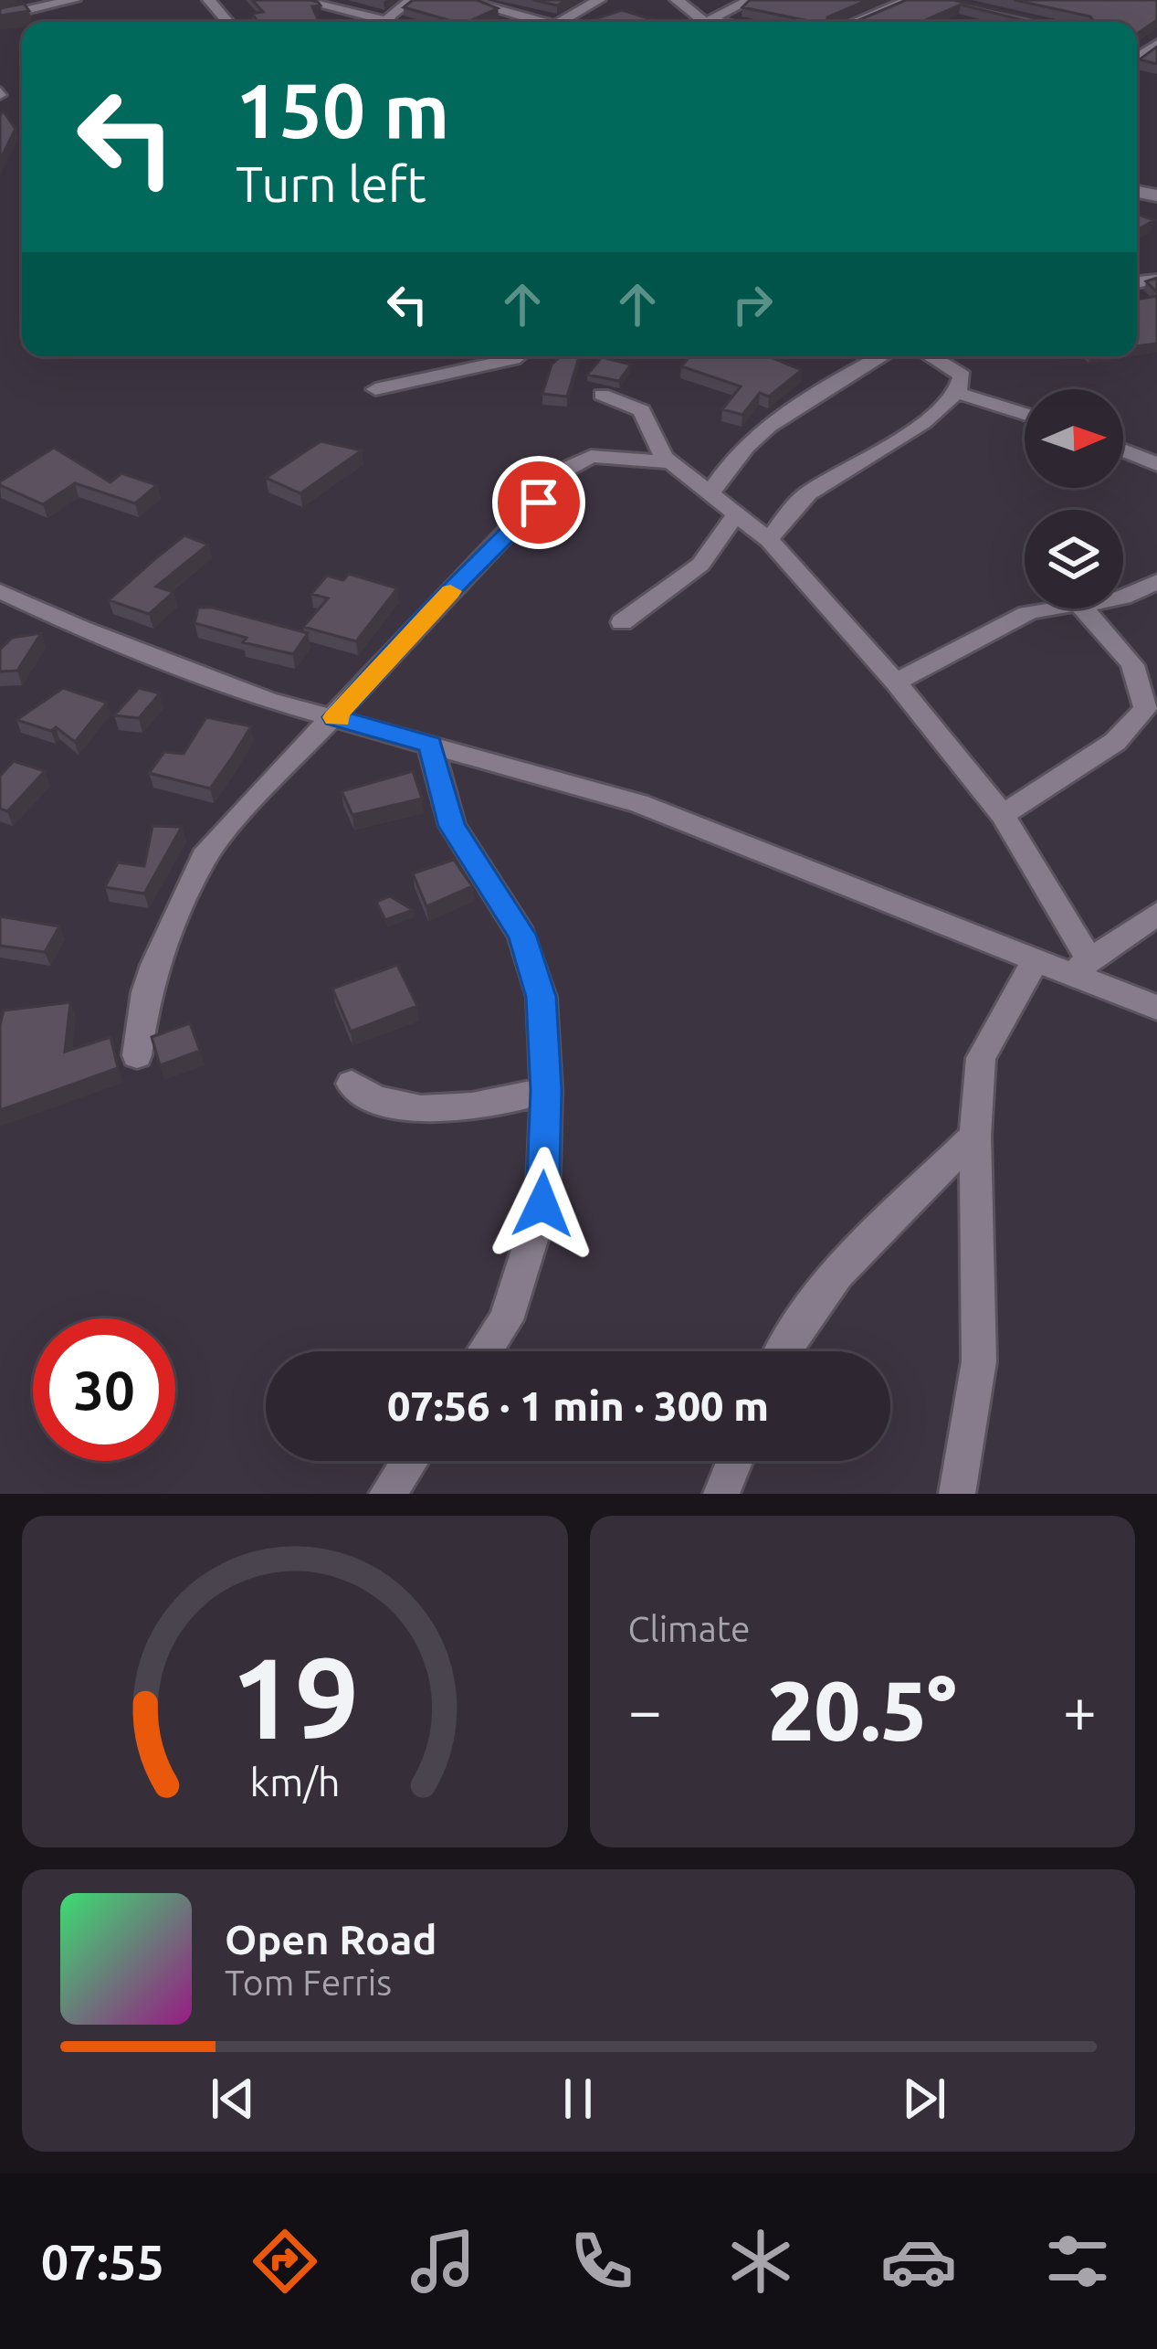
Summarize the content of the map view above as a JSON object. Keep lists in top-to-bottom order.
{
  "north": "right",
  "page": {
    "turn": ["150 m", "Turn left"],
    "limit": "30",
    "trip": "07:56 · 1 min · 300 m",
    "tile": "Climate",
    "heat": ["−", "20.5°", "+"],
    "song": ["Open Road", "Tom Ferris"],
    "tabs": "07:55",
    "gauge": ["19", "km/h"]
  }
}
